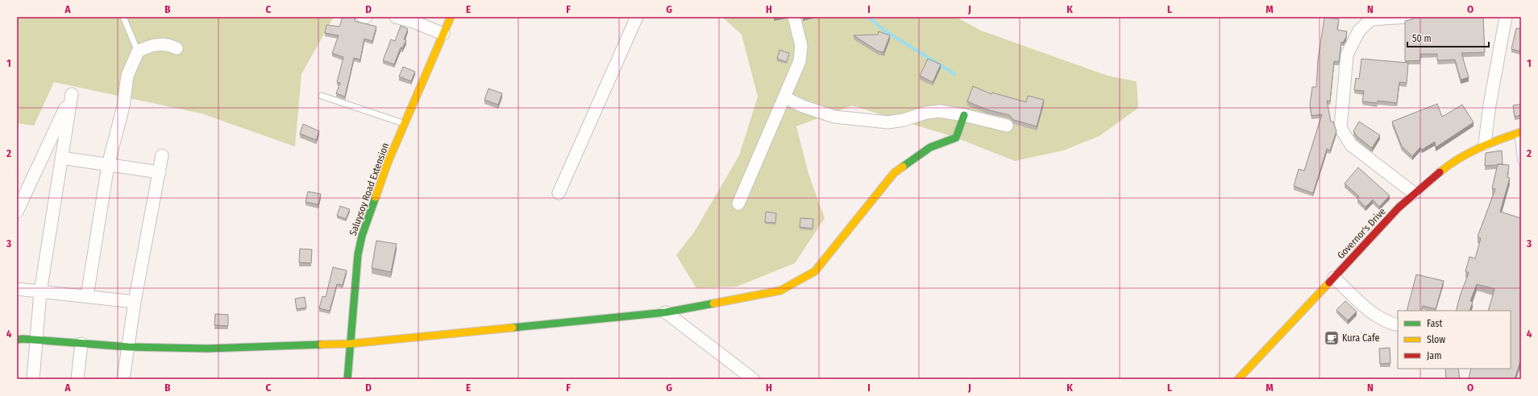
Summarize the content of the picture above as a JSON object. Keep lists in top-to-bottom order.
{
  "streets": {
    "street": ["Saluysoy Road Extension", "Governor's Drive"]
  },
  "places": {
    "cafe": ["Kura Cafe"]
  },
  "legend": ["Fast", "Slow", "Jam"],
  "scale_bar": "50 m",
  "grid": {
    "columns": [
      "A",
      "B",
      "C",
      "D",
      "E",
      "F",
      "G",
      "H",
      "I",
      "J",
      "K",
      "L",
      "M",
      "N",
      "O"
    ],
    "rows": [
      "1",
      "2",
      "3",
      "4"
    ]
  }
}
